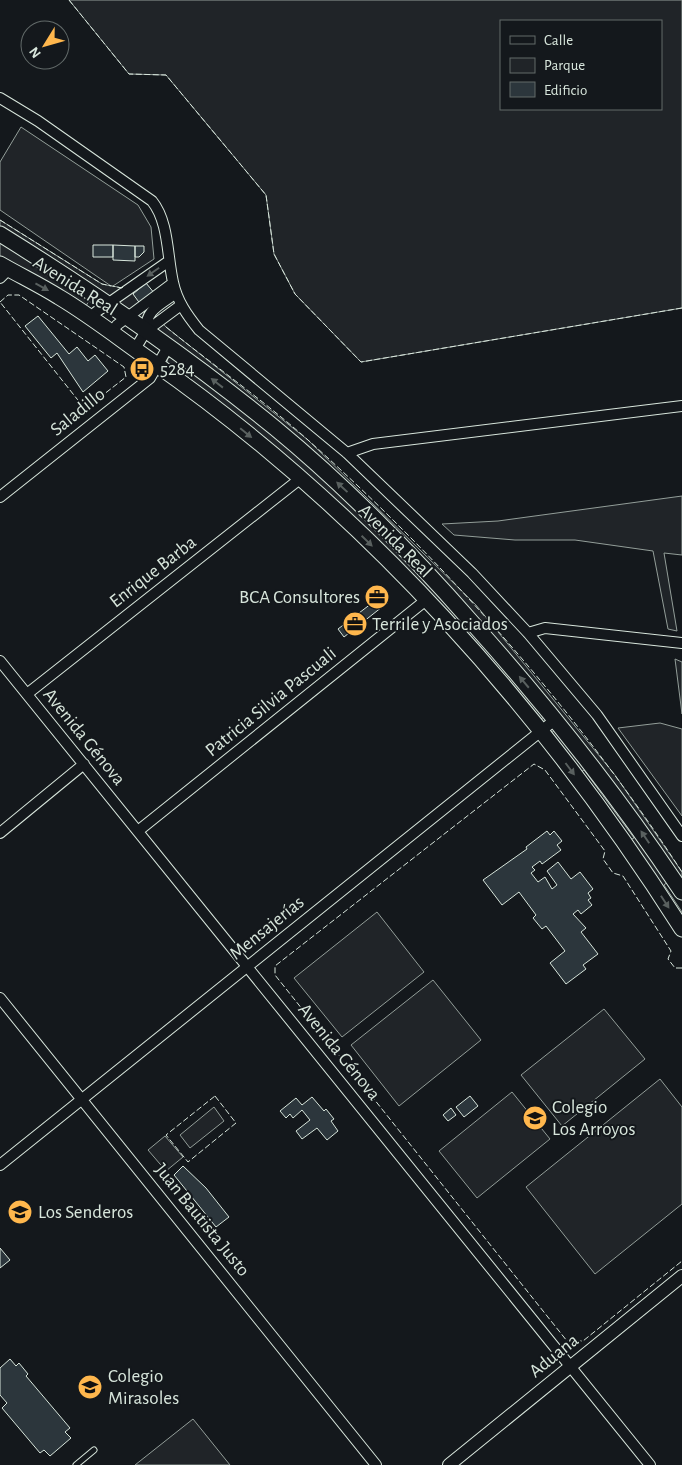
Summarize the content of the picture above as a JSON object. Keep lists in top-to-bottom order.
{
  "streets": {
    "main road": ["Avenida Real"],
    "street": [
      "Saladillo",
      "Enrique Barba",
      "Patricia Silvia Pascuali",
      "Avenida Génova",
      "Mensajerías",
      "Juan Bautista Justo",
      "Aduana"
    ]
  },
  "crossings": [
    ["Avenida Real", "Saladillo"],
    ["Avenida Real", "Enrique Barba"],
    ["Avenida Real", "Patricia Silvia Pascuali"],
    ["Avenida Real", "Mensajerías"],
    ["Enrique Barba", "Avenida Génova"],
    ["Patricia Silvia Pascuali", "Avenida Génova"],
    ["Avenida Génova", "Mensajerías"],
    ["Avenida Génova", "Aduana"],
    ["Mensajerías", "Juan Bautista Justo"]
  ],
  "places": {
    "bus stop": ["5284"],
    "office": ["BCA Consultores", "Terrile y Asociados"],
    "school or university": ["Colegio Los Arroyos", "Los Senderos", "Colegio Mirasoles"]
  },
  "legend": ["Calle", "Parque", "Edificio"],
  "north": "bottom left"
}
